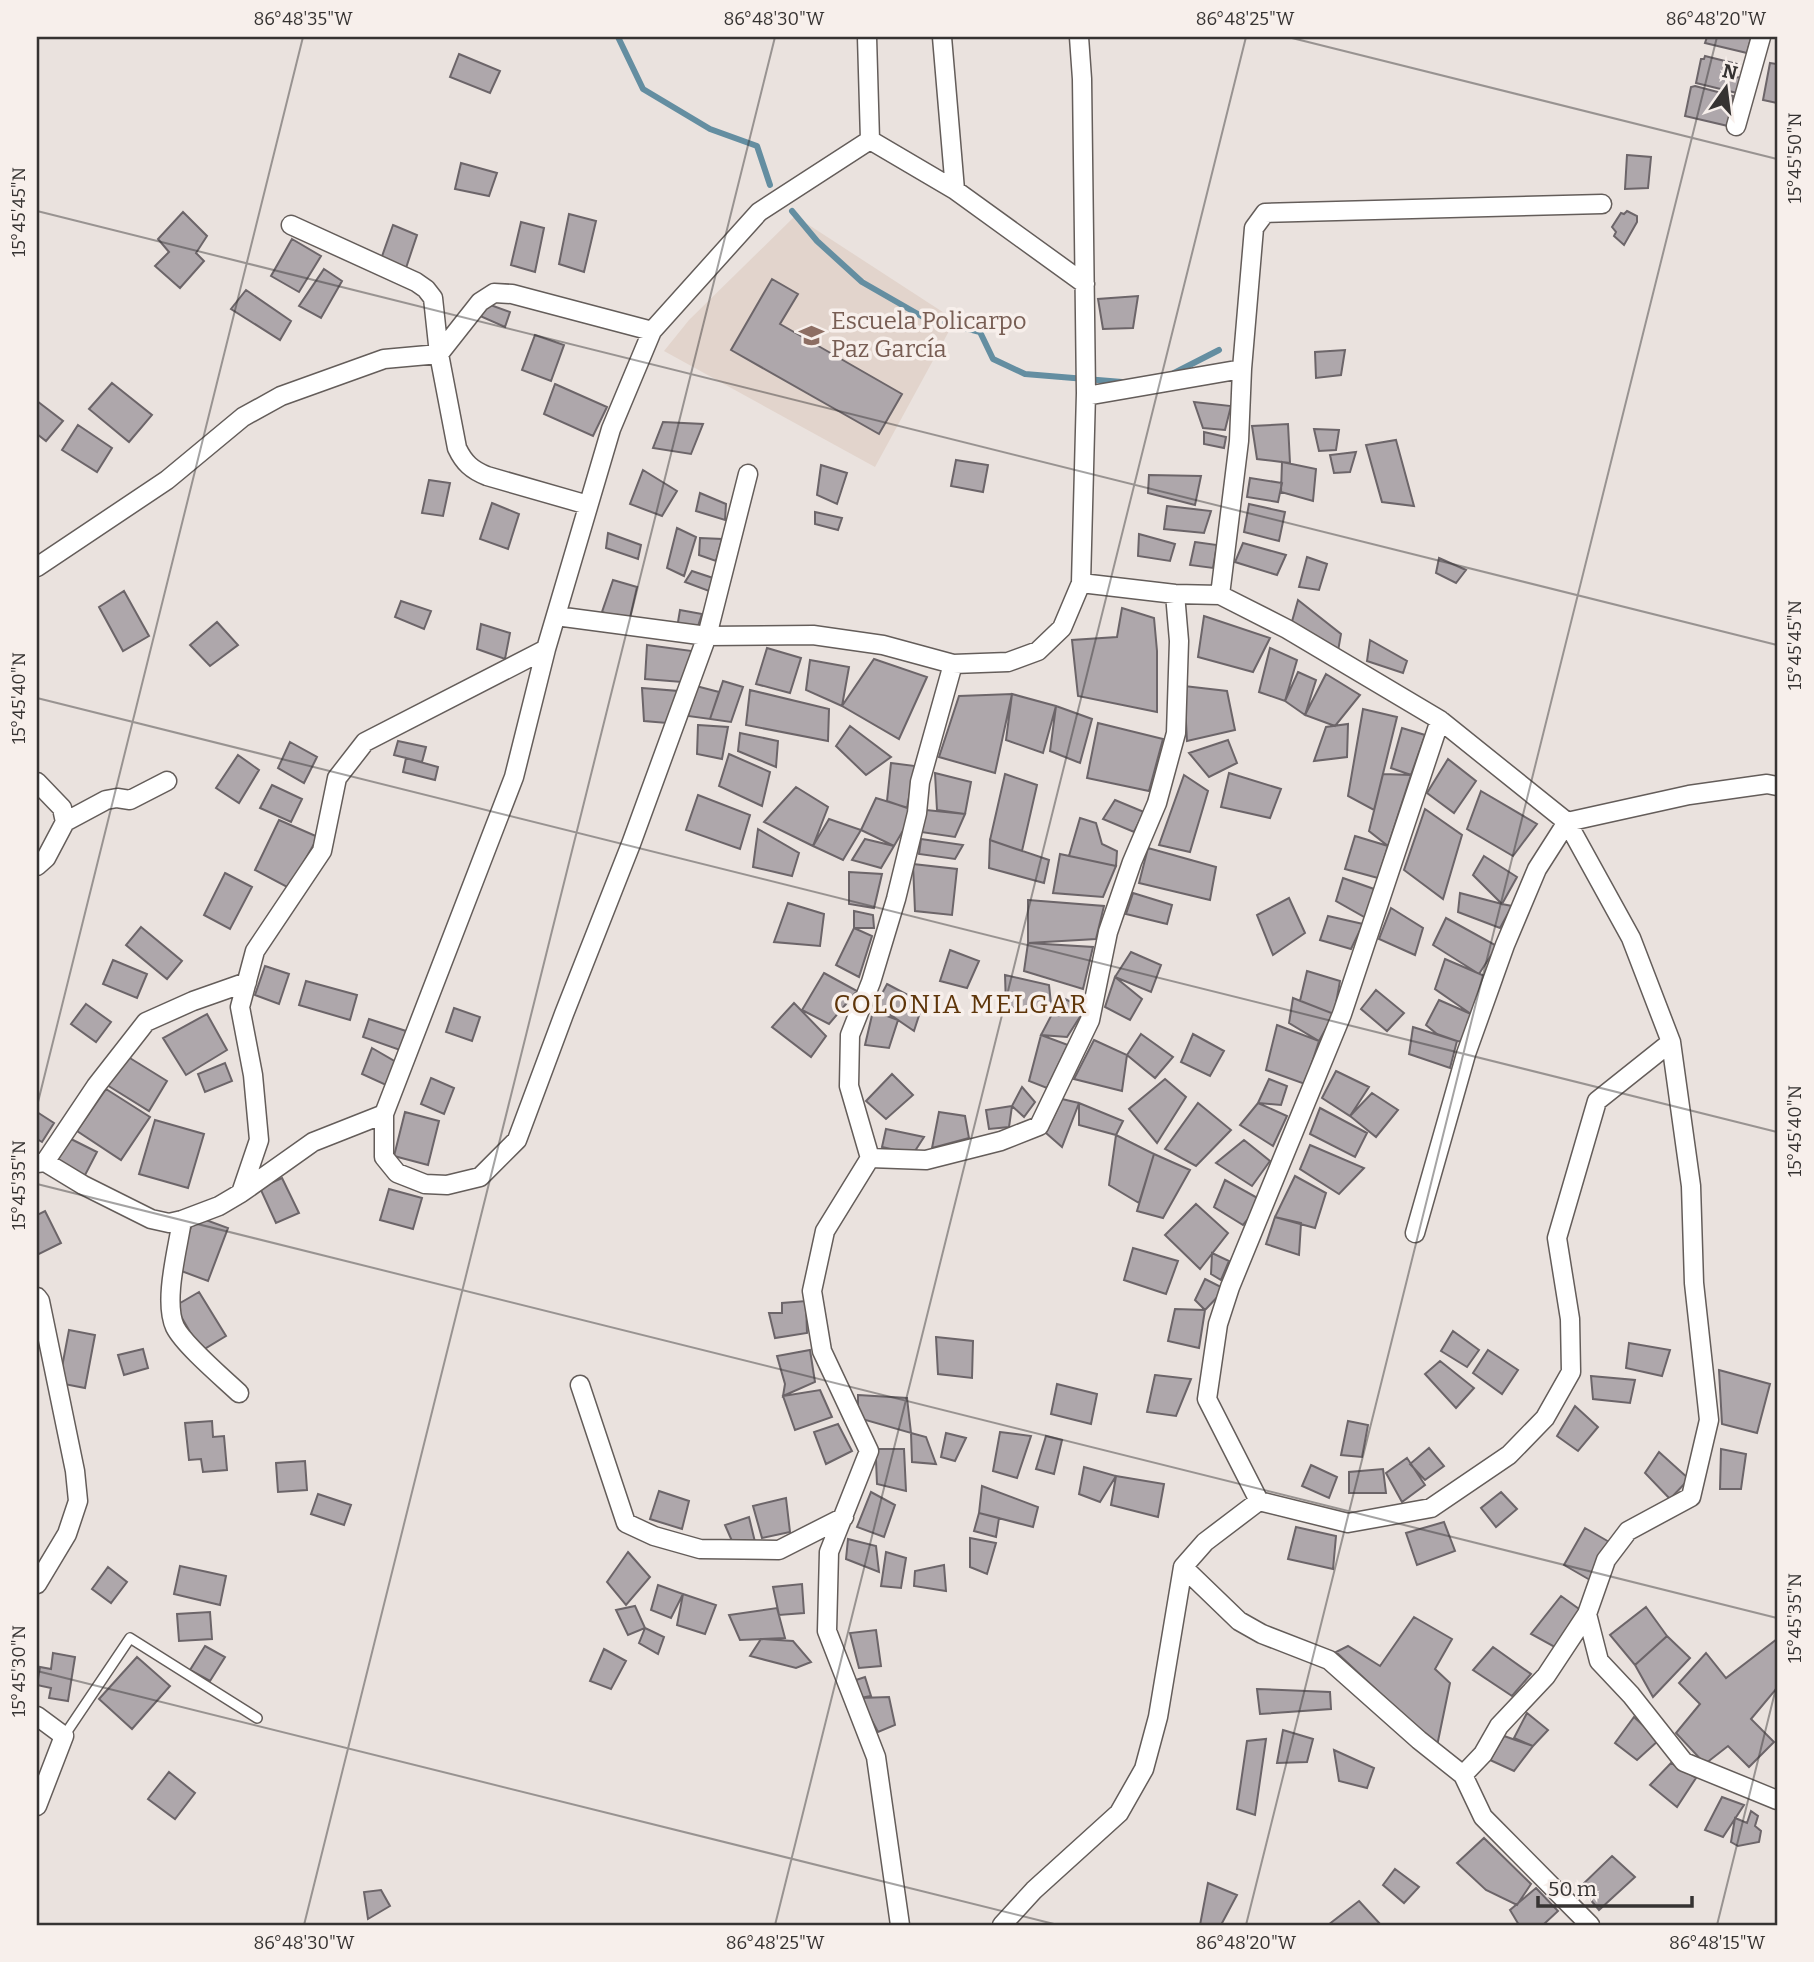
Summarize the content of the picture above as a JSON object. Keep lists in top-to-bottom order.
{
  "districts": ["COLONIA MELGAR"],
  "places": {
    "school or university": ["Escuela Policarpo Paz García"]
  },
  "scale_bar": "50 m",
  "north": "top",
  "coordinates": [
    "86°48'35\"W",
    "86°48'30\"W",
    "86°48'25\"W",
    "86°48'20\"W",
    "15°45'50\"N",
    "15°45'45\"N",
    "15°45'40\"N",
    "15°45'35\"N",
    "15°45'30\"N",
    "86°48'15\"W"
  ]
}
